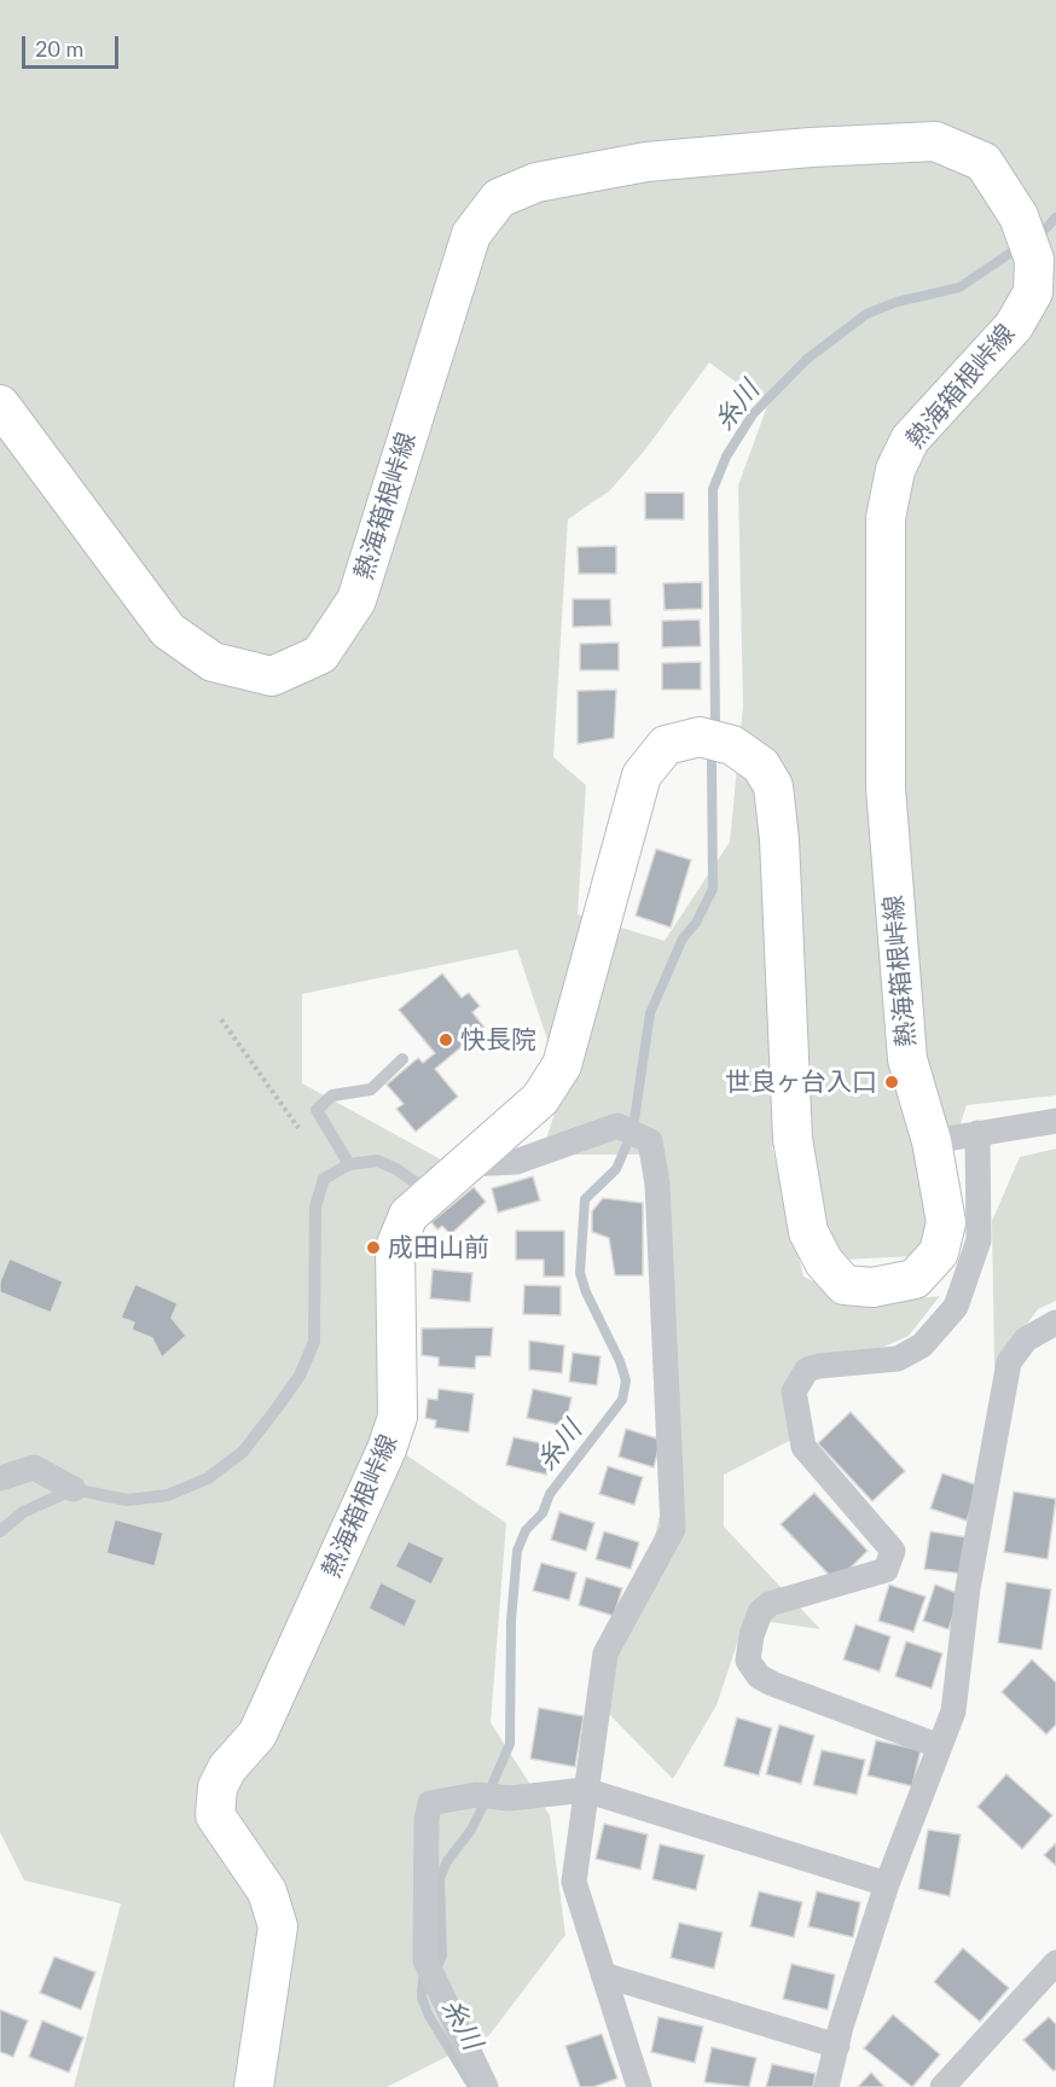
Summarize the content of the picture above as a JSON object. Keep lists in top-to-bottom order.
{
  "streets": {
    "main road": ["熱海箱根峠線"]
  },
  "water": ["糸川"],
  "places": ["快長院", "世良ヶ台入口", "成田山前"],
  "scale_bar": "20 m"
}
